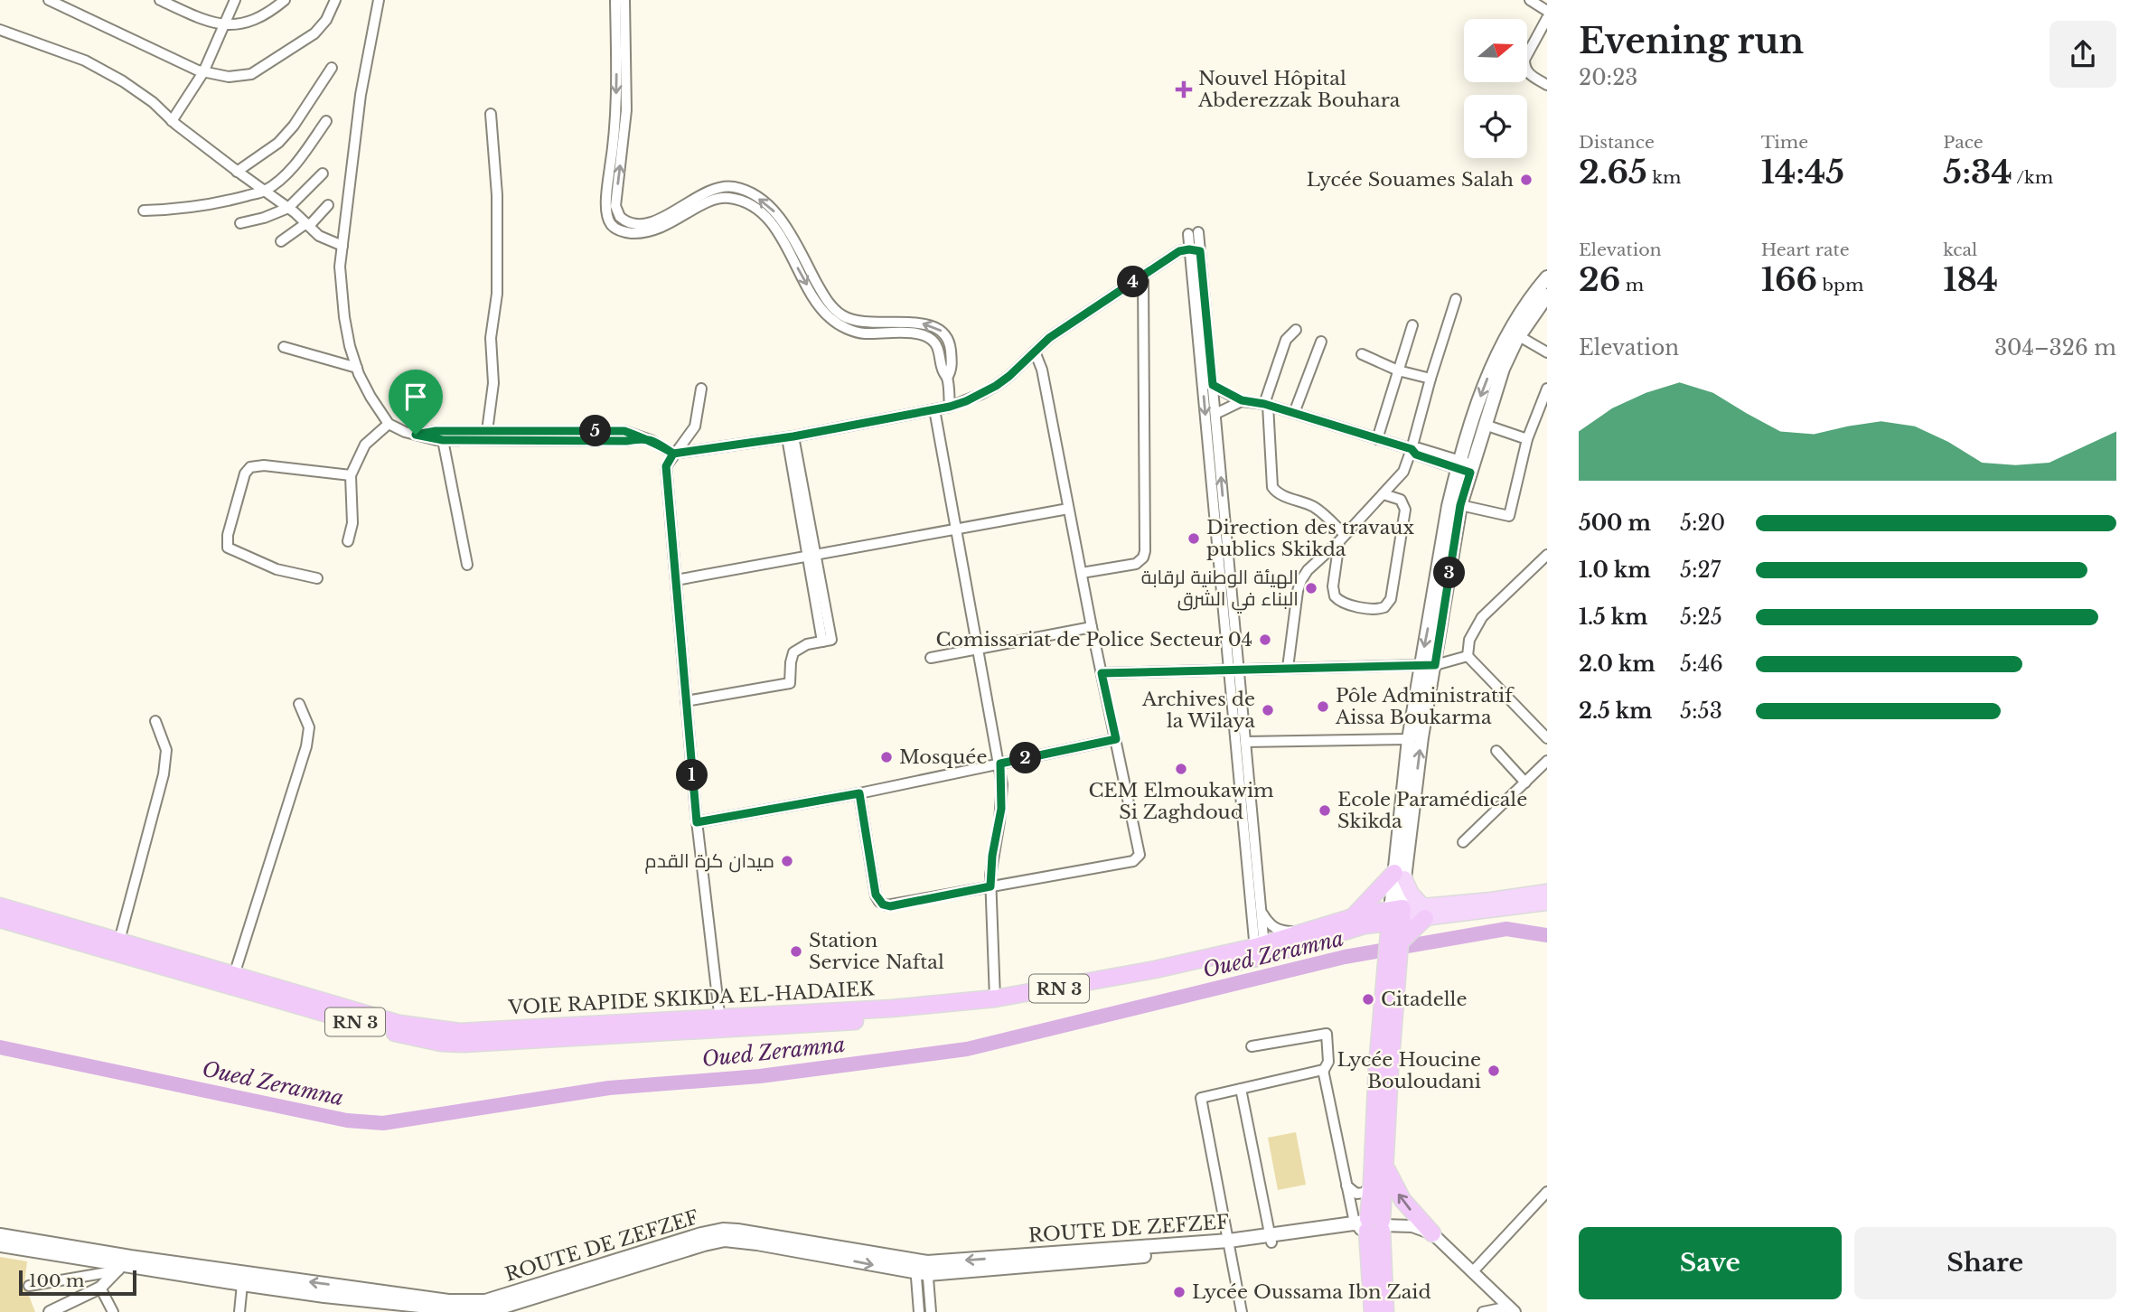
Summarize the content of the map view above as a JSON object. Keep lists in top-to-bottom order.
{
  "streets": {
    "highway": ["RN 3", "VOIE RAPIDE SKIKDA EL-HADAIEK"],
    "main road": ["ROUTE DE ZEFZEF"]
  },
  "crossings": [
    ["RN 3", "VOIE RAPIDE SKIKDA EL-HADAIEK"]
  ],
  "water": ["Oued Zeramna"],
  "places": {
    "health": ["Nouvel Hôpital Abderezzak Bouhara"],
    "other": [
      "Lycée Souames Salah",
      "Direction des travaux publics Skikda",
      "الهيئة الوطنية لرقابة البناء في الشرق",
      "Comissariat de Police Secteur 04",
      "Pôle Administratif Aissa Boukarma",
      "Archives de la Wilaya",
      "Mosquée",
      "CEM Elmoukawim Si Zaghdoud",
      "Ecole Paramédicale Skikda",
      "ميدان كرة القدم",
      "Station Service Naftal",
      "Citadelle",
      "Lycée Houcine Bouloudani",
      "Lycée Oussama Ibn Zaid"
    ]
  },
  "scale_bar": "100 m",
  "north": "right",
  "page": {
    "heading": ["Evening run", "20:23"],
    "stats": [
      ["Distance", "2.65 km"],
      ["Time", "14:45"],
      ["Pace", "5:34 /km"],
      ["Elevation", "26 m"],
      ["Heart rate", "166 bpm"],
      ["kcal", "184"]
    ],
    "pins": [
      "4",
      "5",
      "3",
      "2",
      "1"
    ],
    "chart": ["Elevation", "304–326 m"],
    "list": [
      {
        "name": "500 m",
        "note": "5:20"
      },
      {
        "name": "1.0 km",
        "note": "5:27"
      },
      {
        "name": "1.5 km",
        "note": "5:25"
      },
      {
        "name": "2.0 km",
        "note": "5:46"
      },
      {
        "name": "2.5 km",
        "note": "5:53"
      }
    ],
    "buttons": ["Save", "Share"],
    "scale": "100 m"
  }
}
